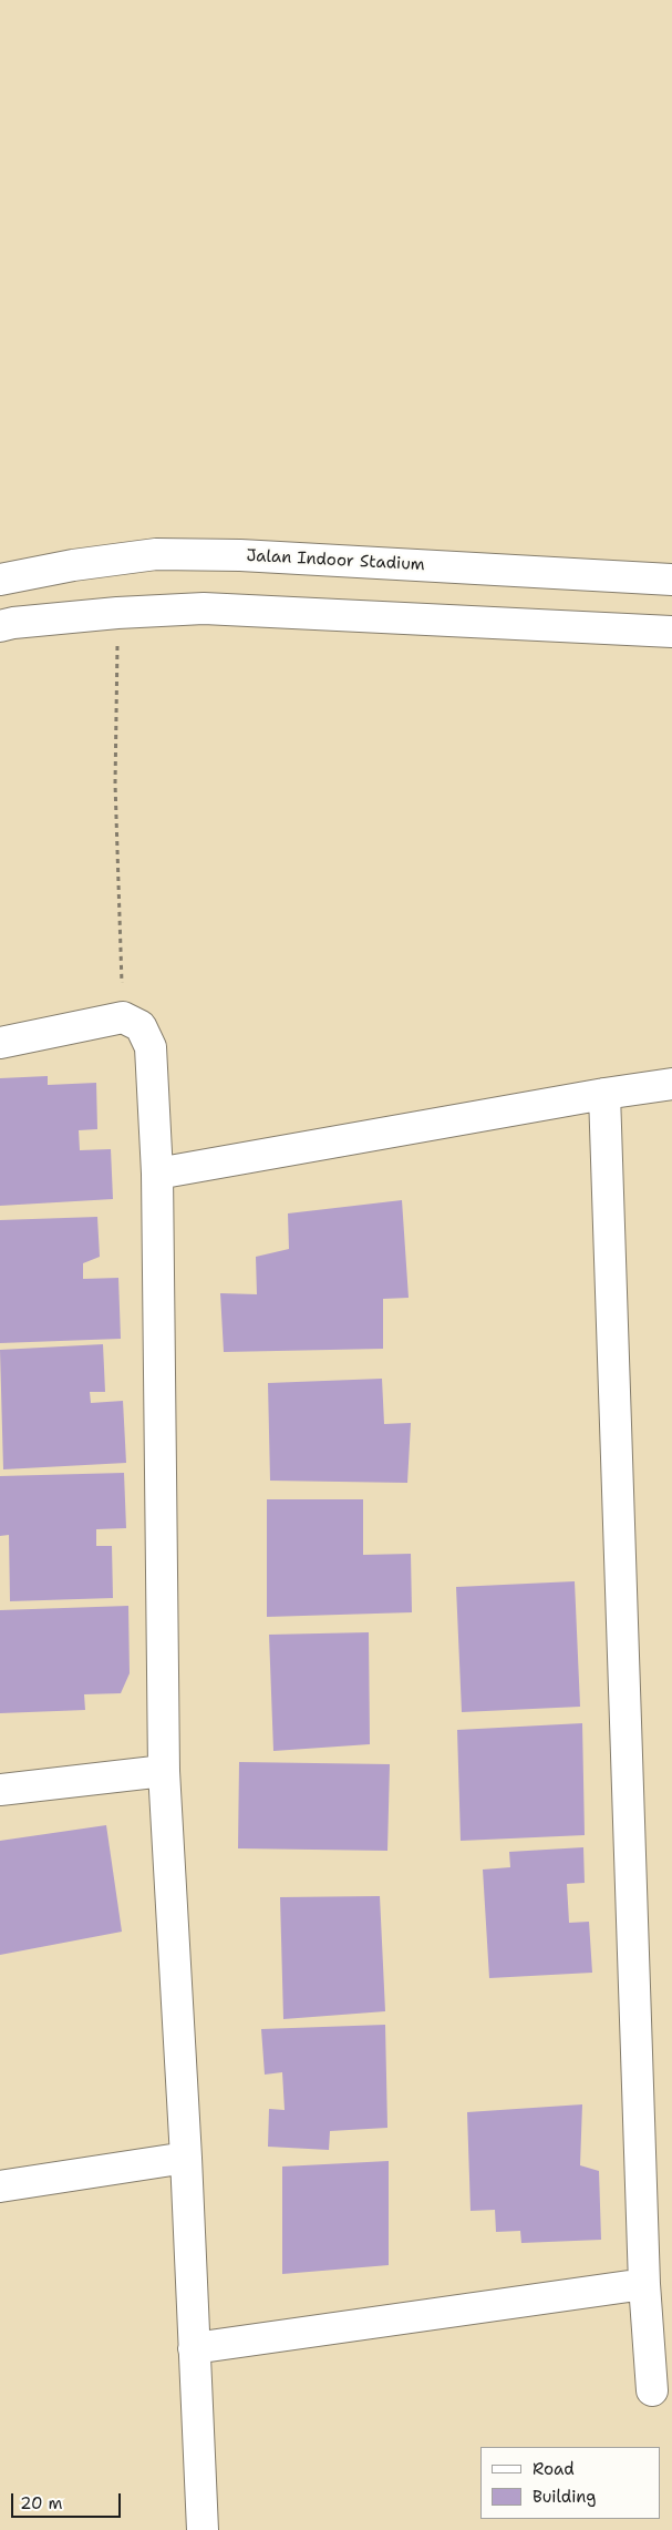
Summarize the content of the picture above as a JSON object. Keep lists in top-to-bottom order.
{
  "streets": {
    "street": ["Jalan Indoor Stadium"]
  },
  "legend": ["Road", "Building"],
  "scale_bar": "20 m"
}
